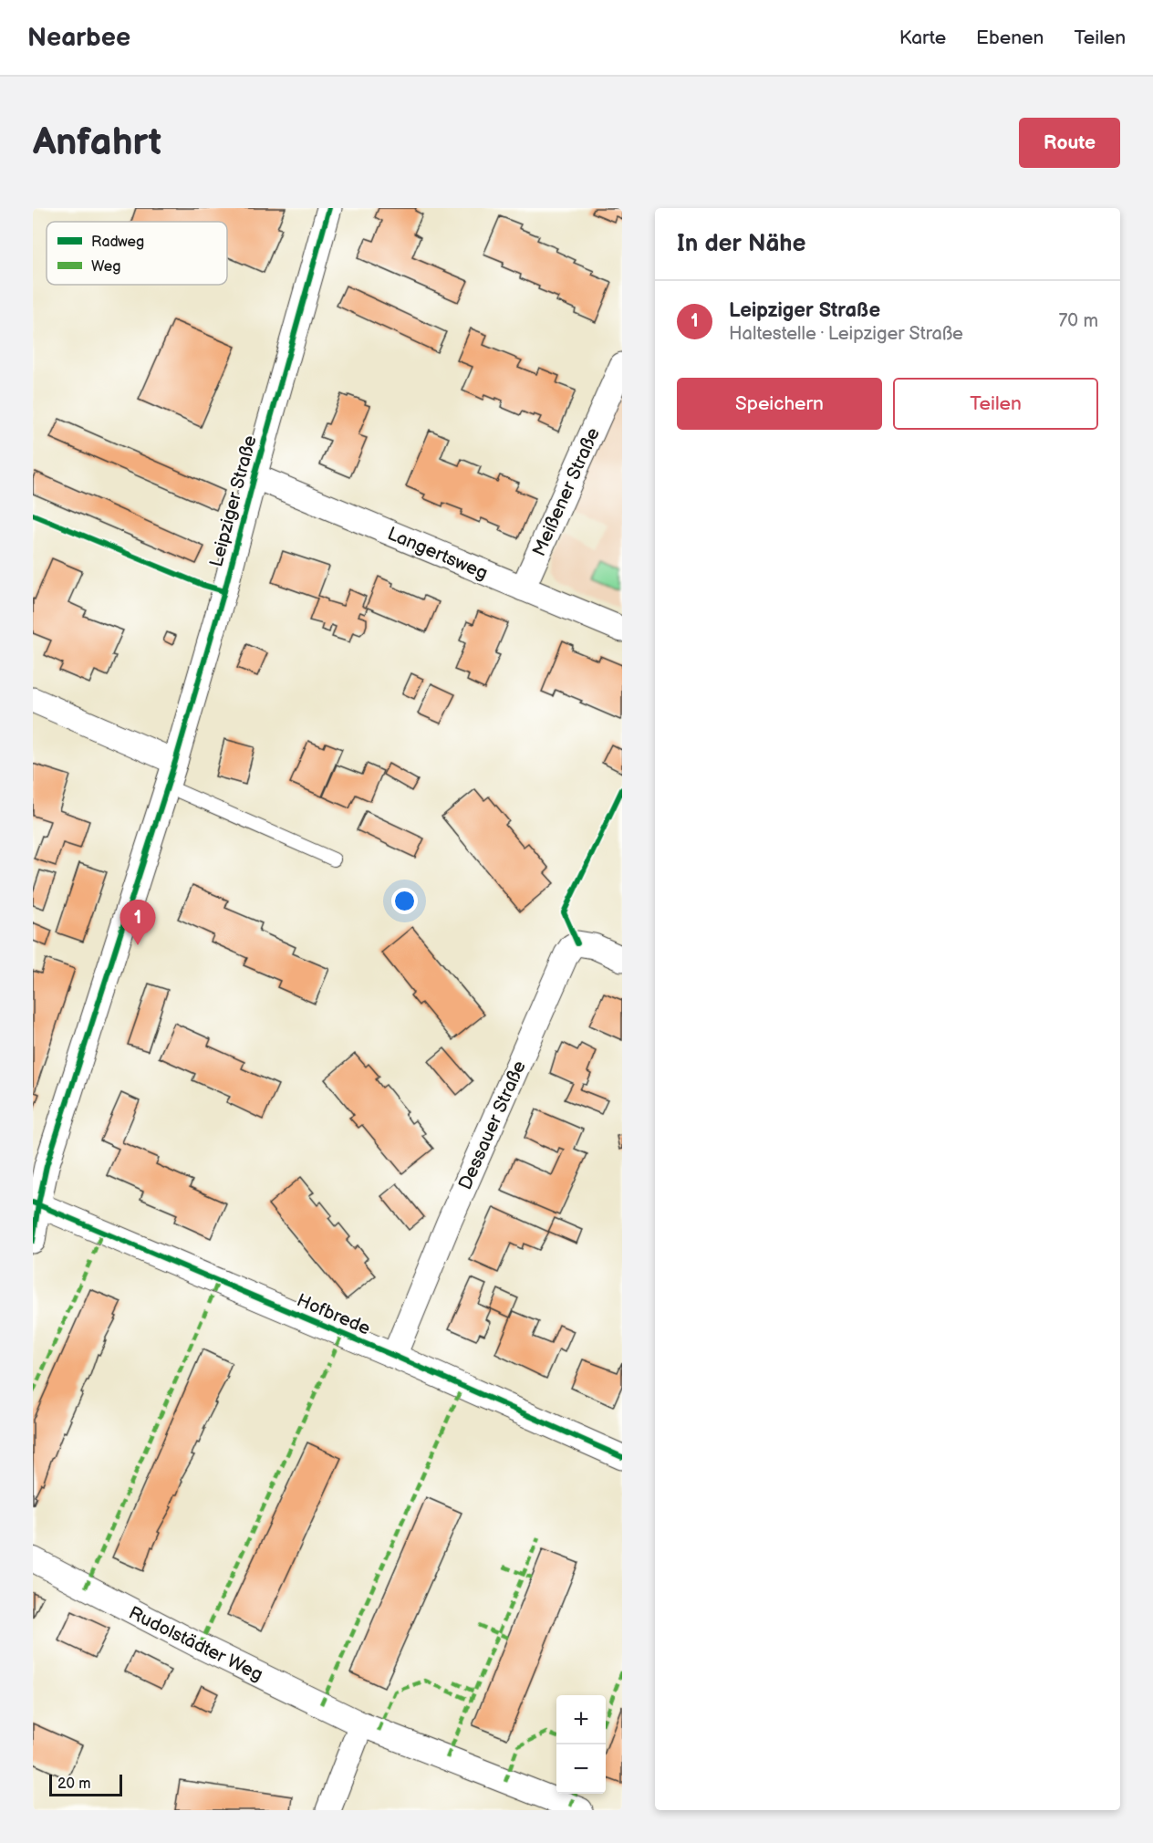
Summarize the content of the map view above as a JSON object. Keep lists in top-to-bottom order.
{
  "streets": {
    "street": [
      "Meißener Straße",
      "Leipziger Straße",
      "Langertsweg",
      "Dessauer Straße",
      "Hofbrede",
      "Rudolstädter Weg"
    ]
  },
  "crossings": [
    ["Meißener Straße", "Langertsweg"],
    ["Leipziger Straße", "Langertsweg"],
    ["Leipziger Straße", "Hofbrede"],
    ["Dessauer Straße", "Hofbrede"]
  ],
  "legend": ["Radweg", "Weg"],
  "scale_bar": "20 m",
  "page": {
    "header": "Nearbee",
    "nav": ["Karte", "Ebenen", "Teilen"],
    "buttons": [
      "Route",
      ["Speichern", "Teilen"]
    ],
    "title": "Anfahrt",
    "heading": "In der Nähe",
    "list": [
      {
        "mark": "1",
        "name": "Leipziger Straße",
        "note": "Haltestelle · Leipziger Straße",
        "value": "70 m"
      }
    ],
    "pins": "1",
    "map_buttons": ["+", "−"],
    "scale": "20 m"
  }
}
